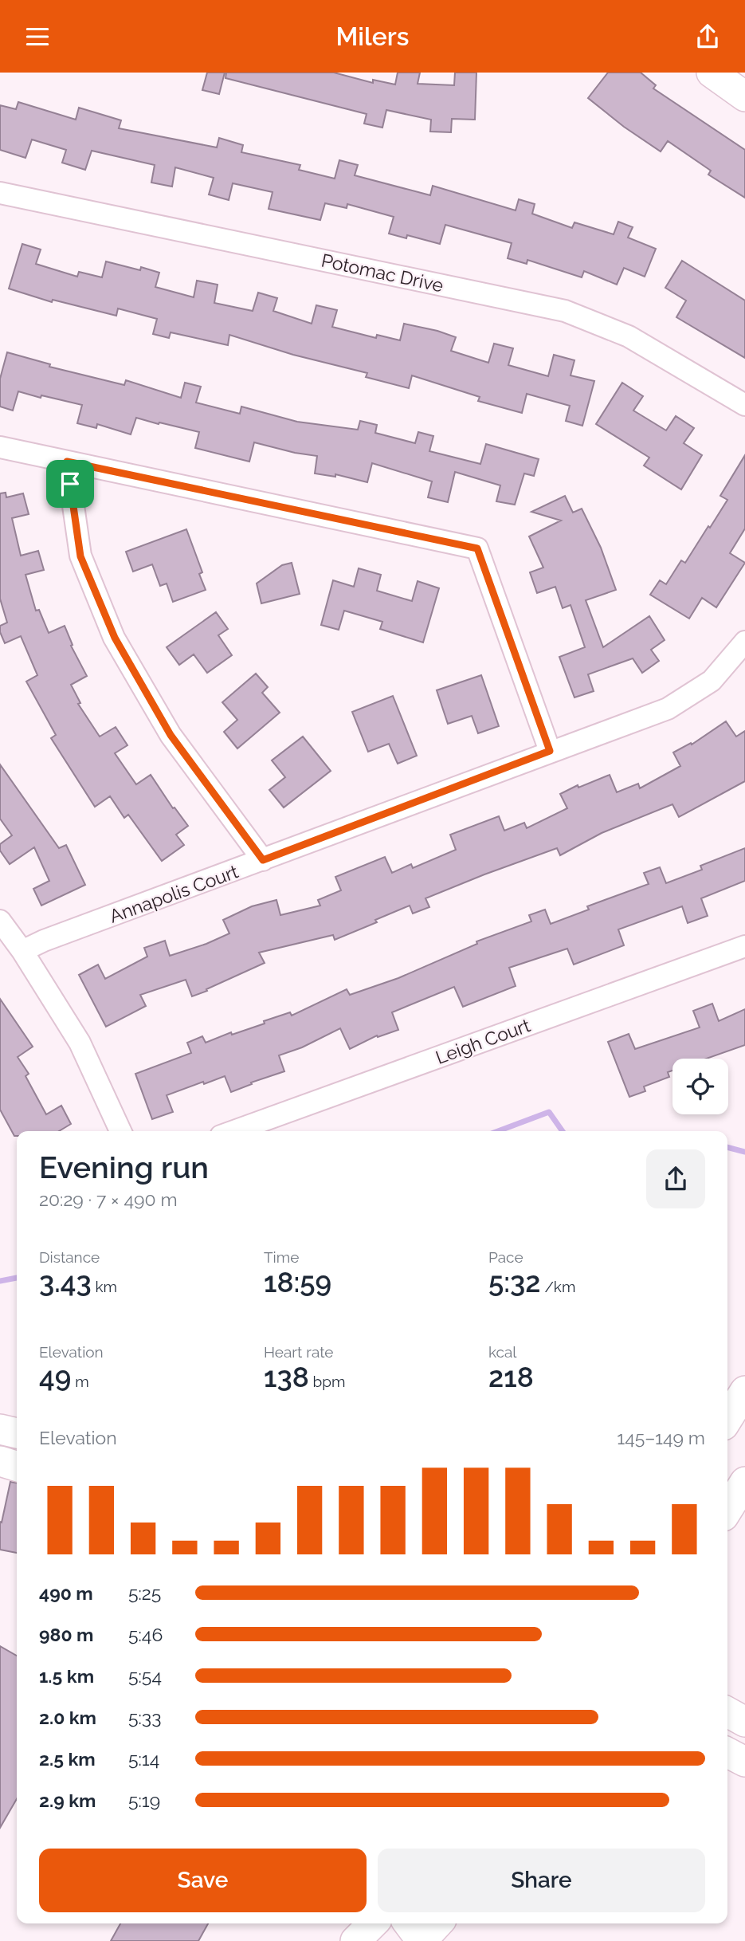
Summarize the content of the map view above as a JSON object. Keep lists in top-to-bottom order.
{
  "streets": {
    "street": ["Potomac Drive", "Annapolis Court", "Leigh Court"]
  },
  "page": {
    "header": "Milers",
    "heading": ["Evening run", "20:29 · 7 × 490 m"],
    "stats": [
      ["Distance", "3.43 km"],
      ["Time", "18:59"],
      ["Pace", "5:32 /km"],
      ["Elevation", "49 m"],
      ["Heart rate", "138 bpm"],
      ["kcal", "218"]
    ],
    "chart": ["Elevation", "145–149 m"],
    "list": [
      {
        "name": "490 m",
        "note": "5:25"
      },
      {
        "name": "980 m",
        "note": "5:46"
      },
      {
        "name": "1.5 km",
        "note": "5:54"
      },
      {
        "name": "2.0 km",
        "note": "5:33"
      },
      {
        "name": "2.5 km",
        "note": "5:14"
      },
      {
        "name": "2.9 km",
        "note": "5:19"
      }
    ],
    "buttons": ["Save", "Share"]
  }
}
